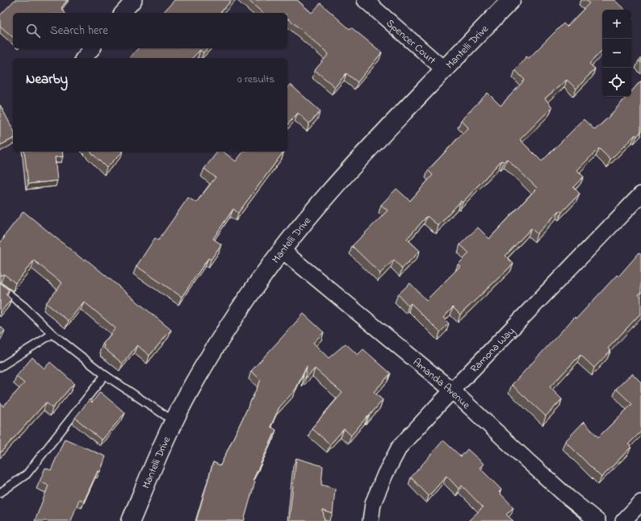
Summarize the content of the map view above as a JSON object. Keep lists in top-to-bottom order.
{
  "streets": {
    "street": [
      "Spencer Court",
      "Mantelli Drive",
      "Ramona Way",
      "Amanda Avenue"
    ]
  },
  "crossings": [
    ["Spencer Court", "Mantelli Drive"],
    ["Mantelli Drive", "Amanda Avenue"],
    ["Ramona Way", "Amanda Avenue"]
  ],
  "page": {
    "map_buttons": ["+", "−"],
    "search": "Search here",
    "heading": ["Nearby", "0 results"]
  }
}
